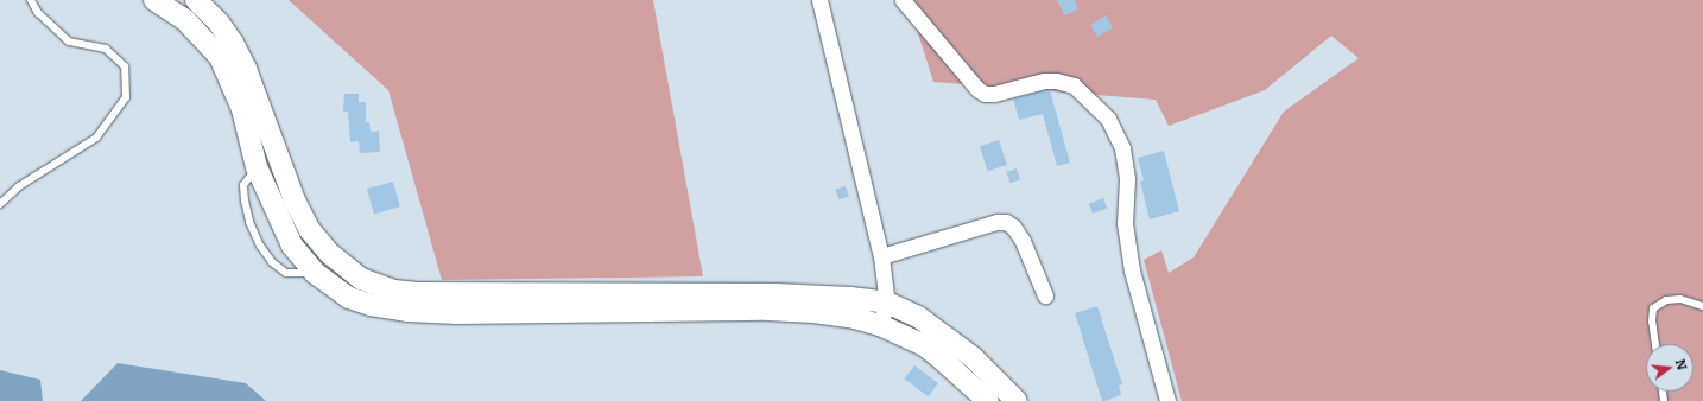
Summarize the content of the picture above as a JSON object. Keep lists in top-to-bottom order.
{
  "north": "right"
}
